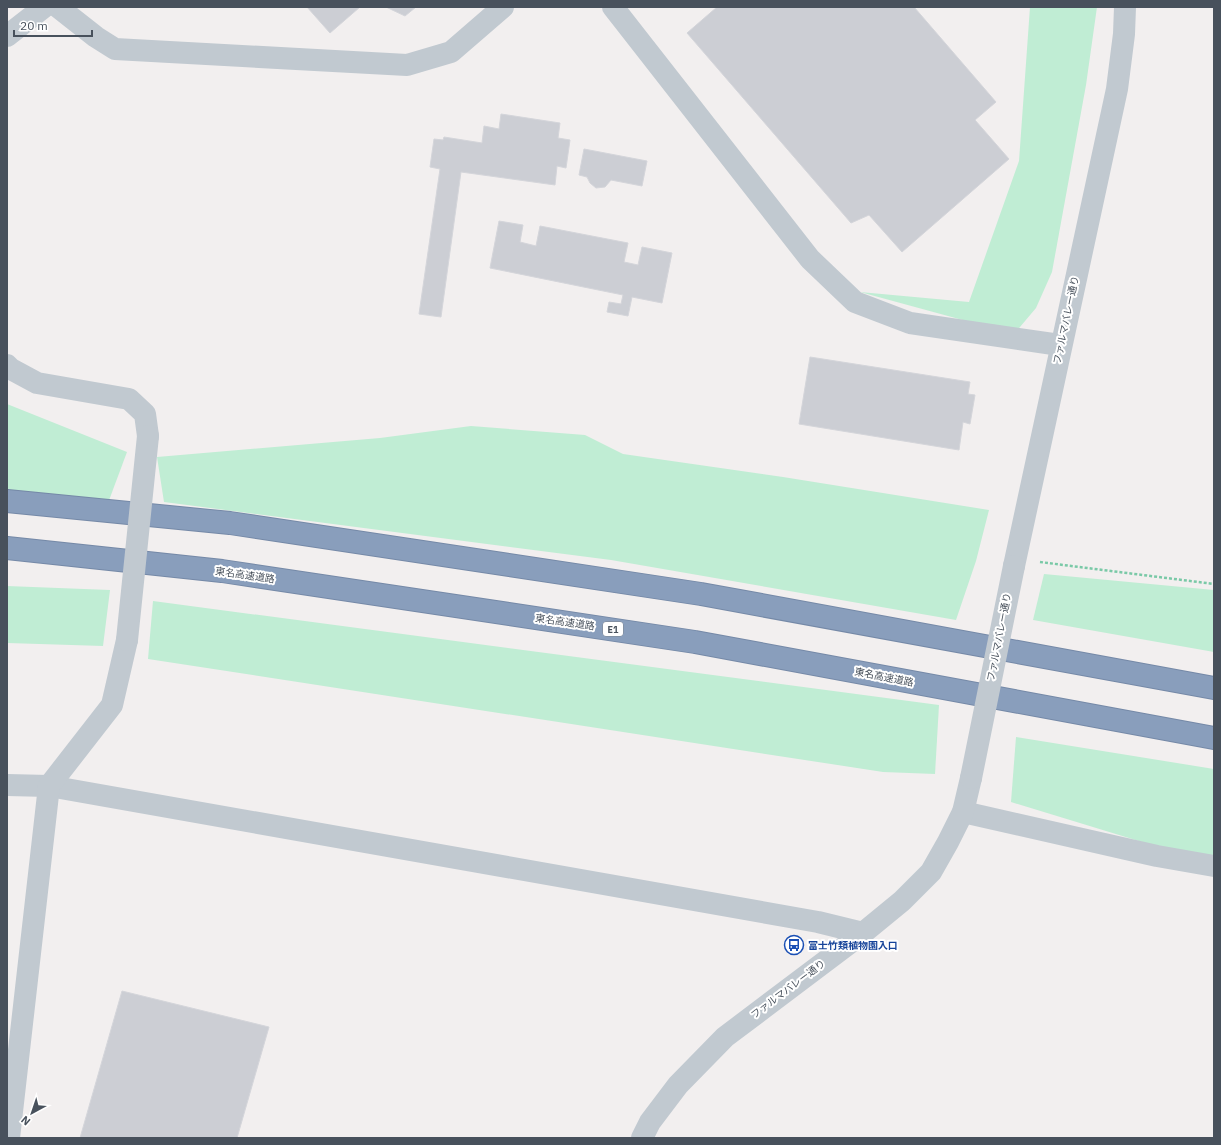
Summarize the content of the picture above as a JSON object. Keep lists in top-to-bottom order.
{
  "streets": {
    "highway": ["東名高速道路", "E1"],
    "street": ["ファルマバレー通り"]
  },
  "places": {
    "bus stop": ["富士竹類植物園入口"]
  },
  "scale_bar": "20 m",
  "north": "bottom left"
}
